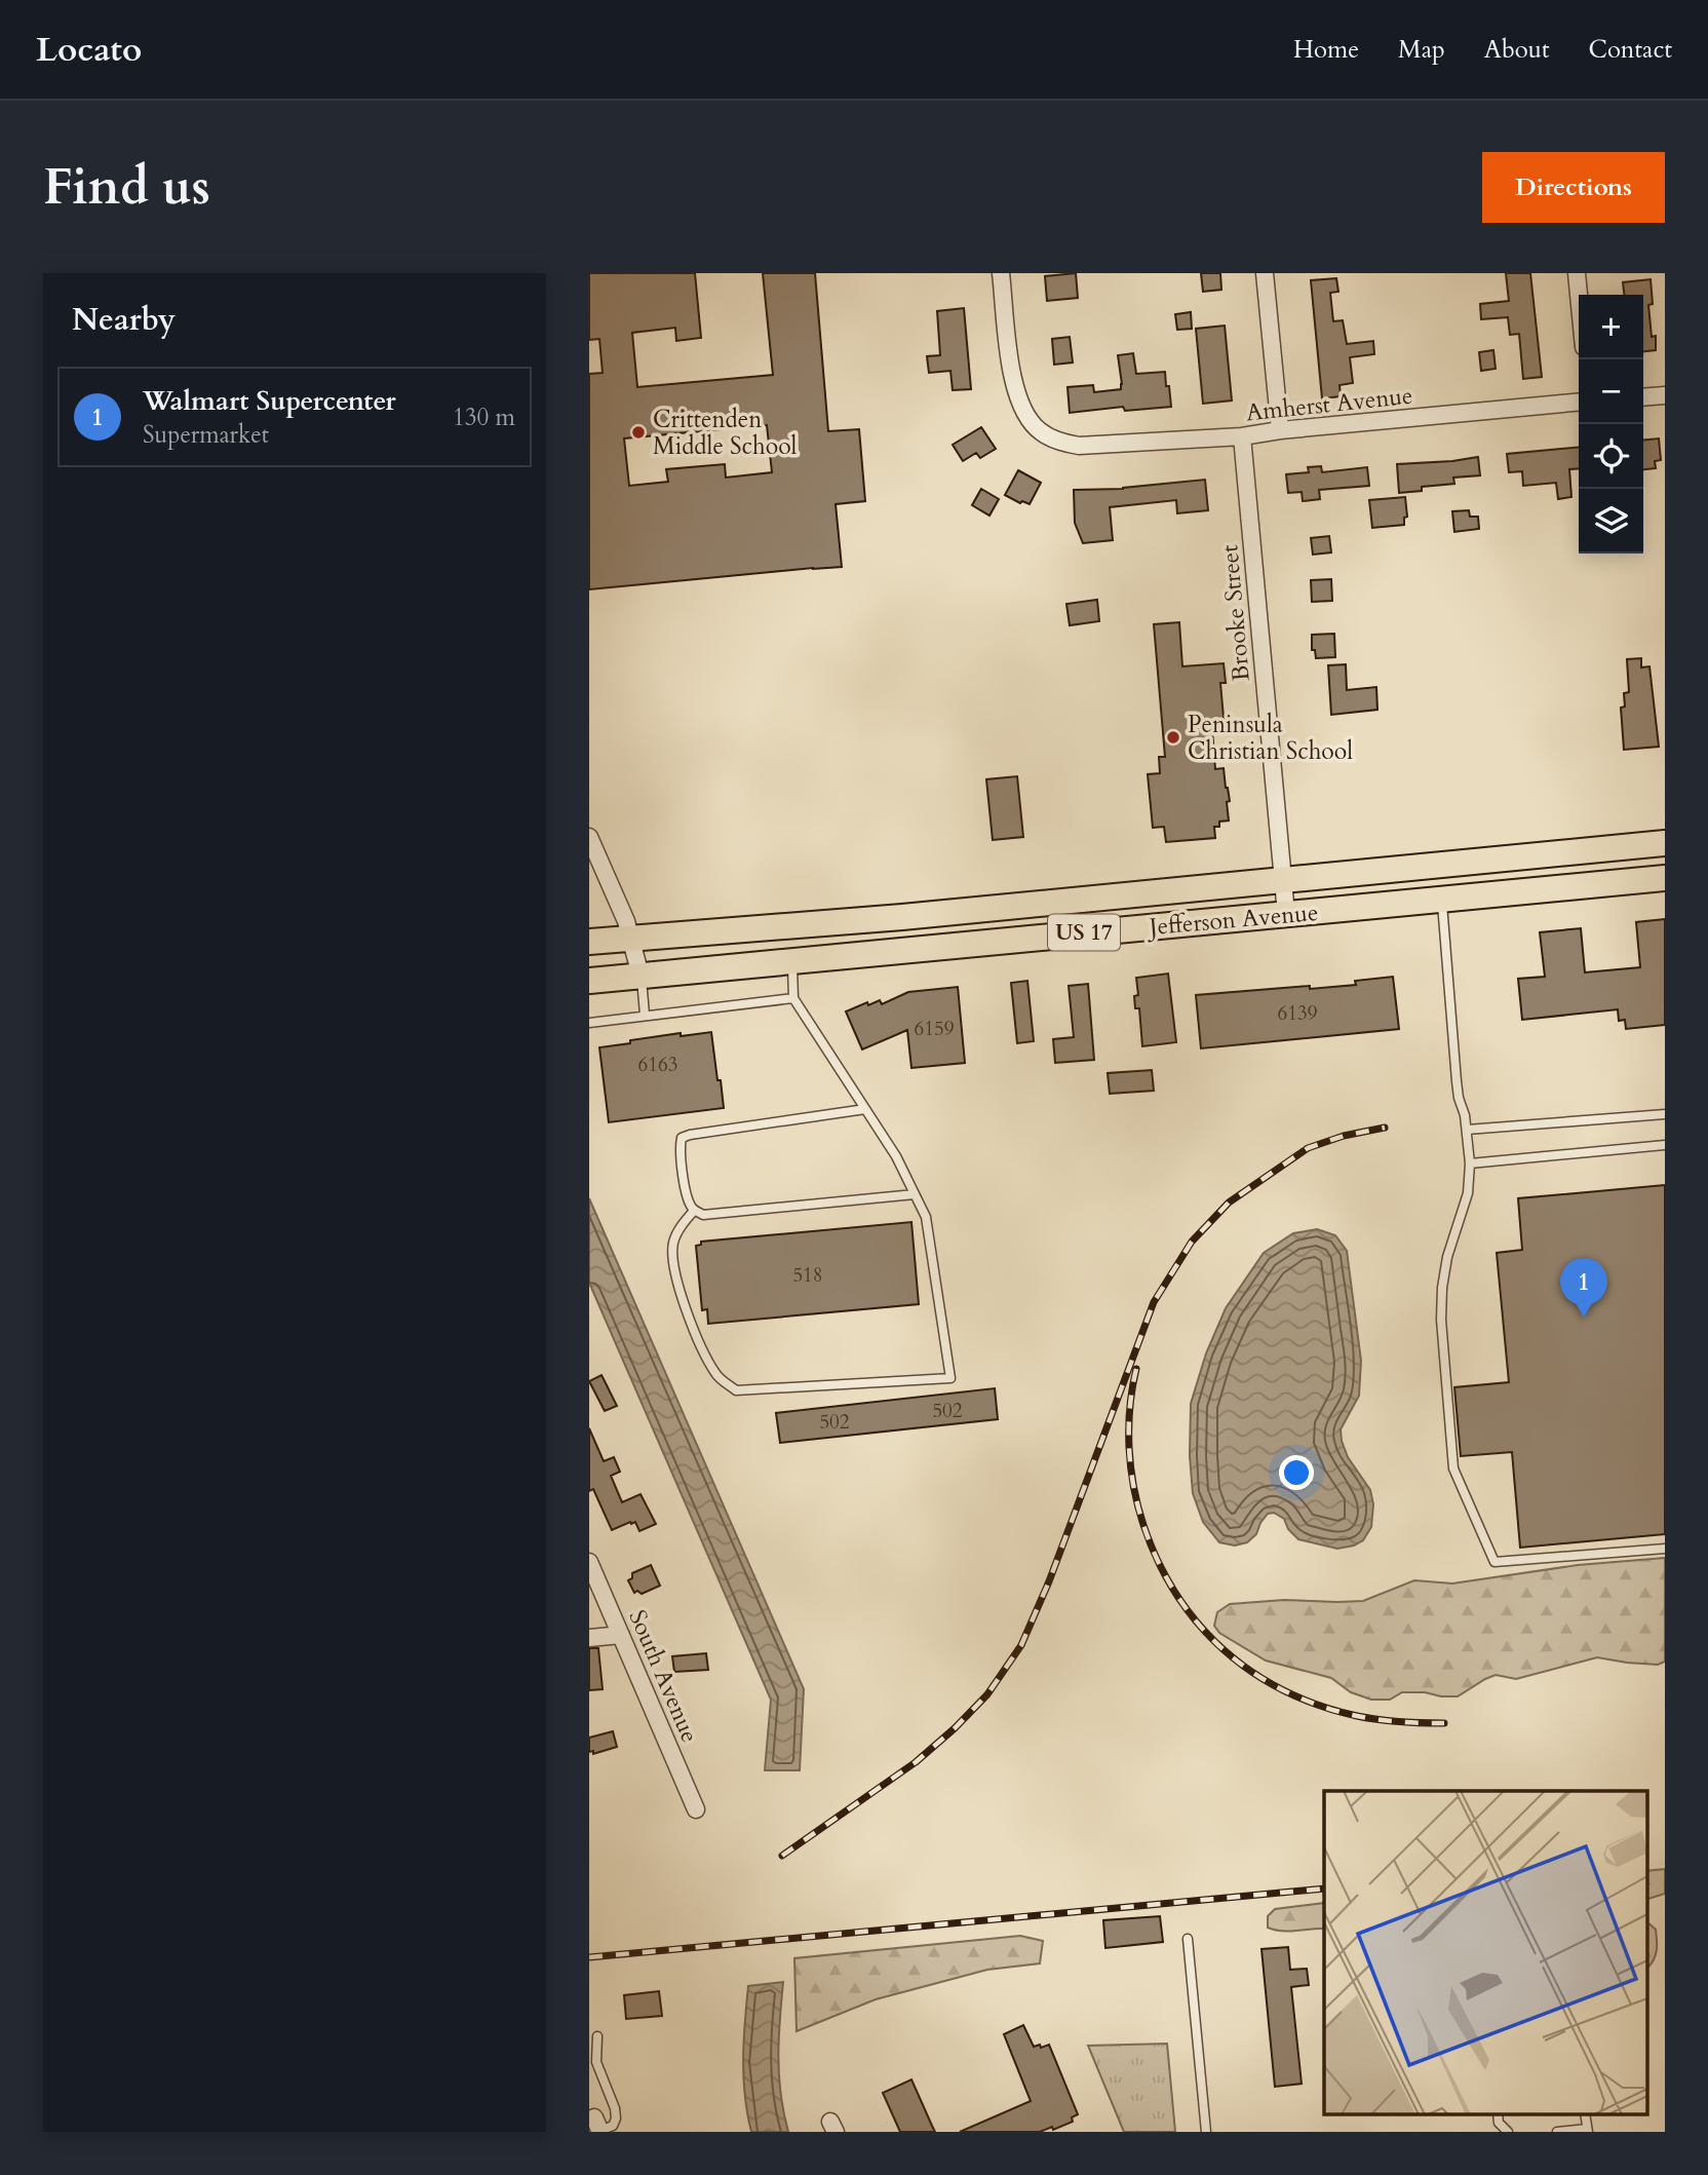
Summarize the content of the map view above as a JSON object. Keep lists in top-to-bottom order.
{
  "streets": {
    "main road": ["Jefferson Avenue", "US 17"],
    "street": ["Amherst Avenue", "Brooke Street", "South Avenue"]
  },
  "crossings": [
    ["Amherst Avenue", "Brooke Street"],
    ["Brooke Street", "Jefferson Avenue"]
  ],
  "places": ["Crittenden Middle School", "Peninsula Christian School"],
  "house_numbers": [
    "6139",
    "6159",
    "6163",
    "518",
    "502",
    "502"
  ],
  "page": {
    "header": "Locato",
    "nav": [
      "Home",
      "Map",
      "About",
      "Contact"
    ],
    "buttons": "Directions",
    "title": "Find us",
    "heading": "Nearby",
    "map_buttons": ["+", "−"],
    "list": [
      {
        "mark": "1",
        "name": "Walmart Supercenter",
        "note": "Supermarket",
        "value": "130 m"
      }
    ],
    "pins": "1"
  }
}
